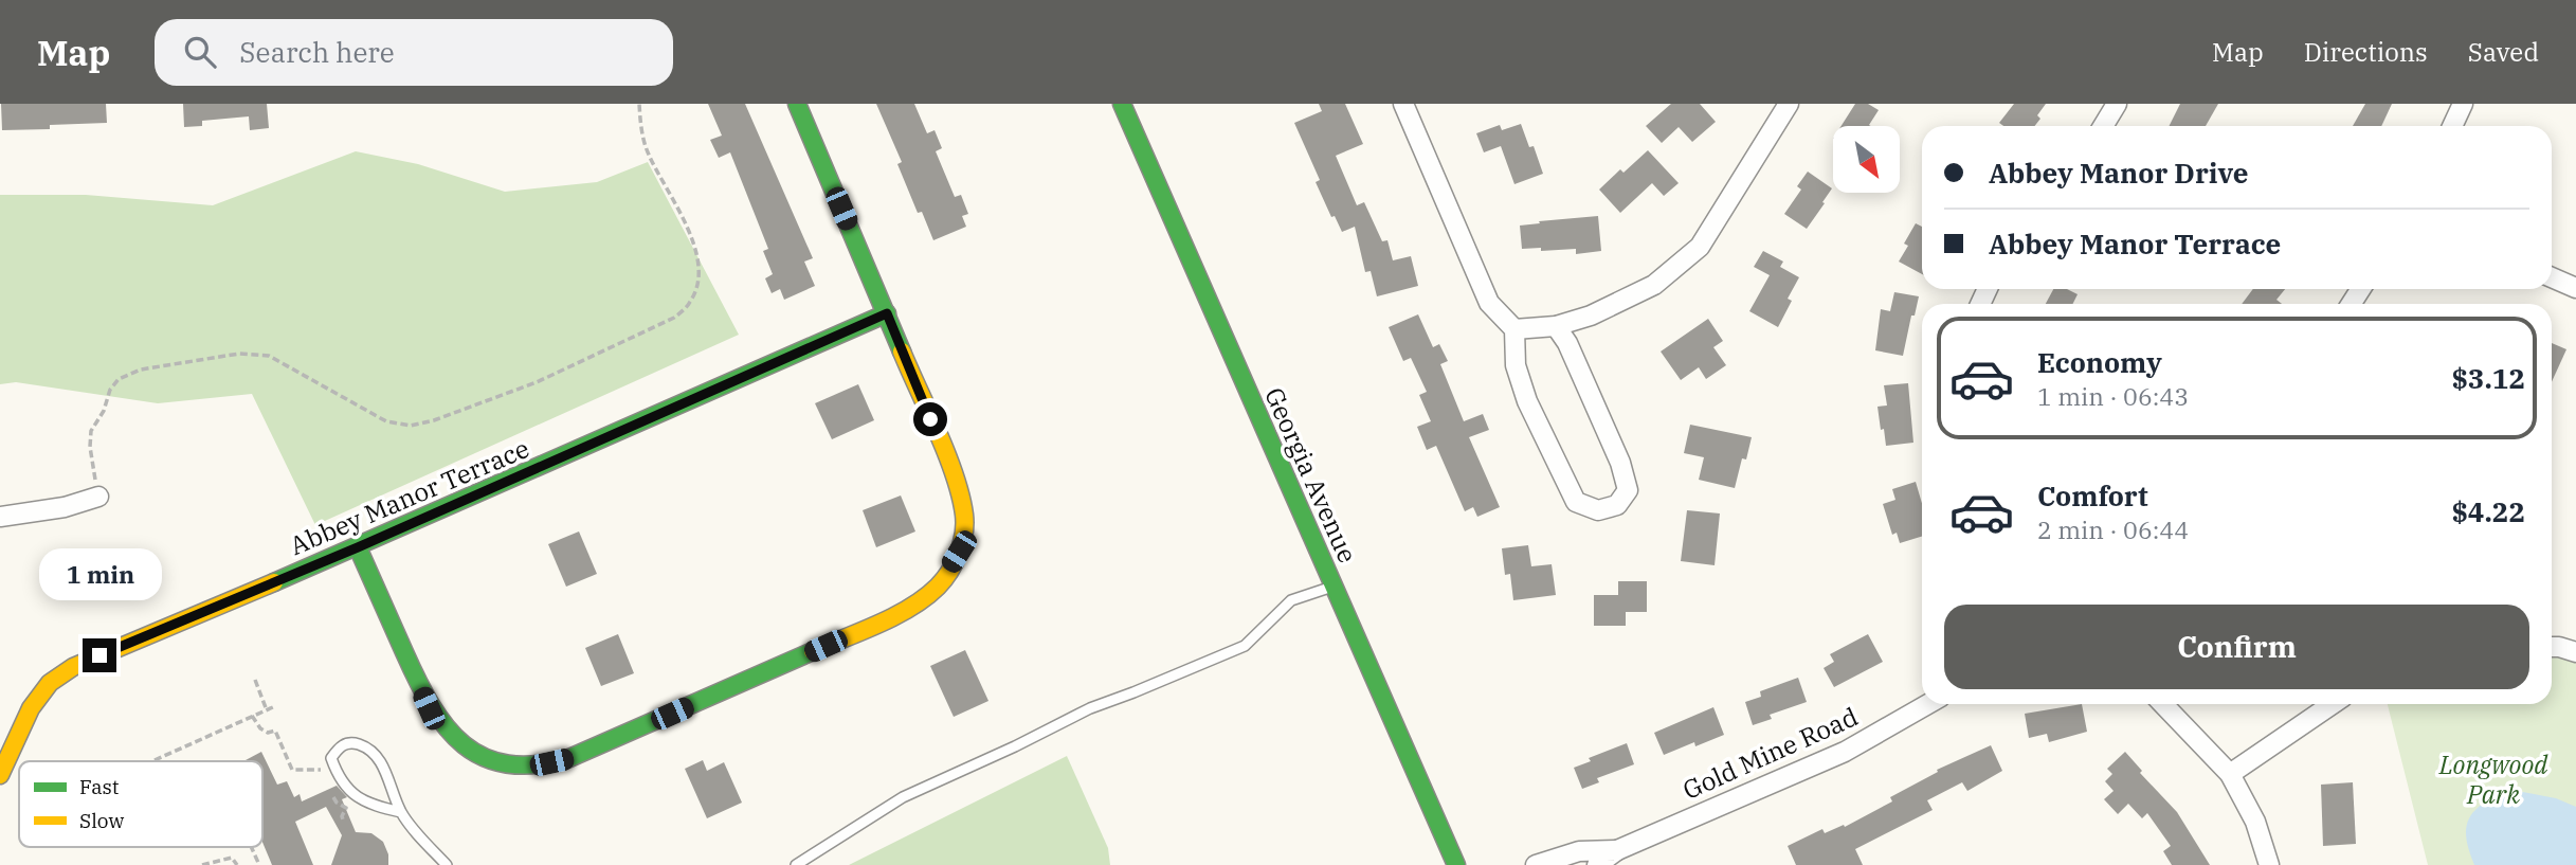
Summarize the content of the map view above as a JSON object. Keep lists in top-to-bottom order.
{
  "streets": {
    "street": ["Georgia Avenue", "Abbey Manor Terrace", "Gold Mine Road"]
  },
  "parks": ["Longwood Park"],
  "legend": ["Fast", "Slow"],
  "north": "bottom right",
  "page": {
    "header": "Map",
    "search": "Search here",
    "nav": ["Map", "Directions", "Saved"],
    "banner": ["Abbey Manor Drive", "Abbey Manor Terrace"],
    "list": [
      {
        "name": "Economy",
        "note": "1 min · 06:43",
        "value": "$3.12"
      },
      {
        "name": "Comfort",
        "note": "2 min · 06:44",
        "value": "$4.22"
      }
    ],
    "bubble": "1 min",
    "buttons": "Confirm"
  }
}
